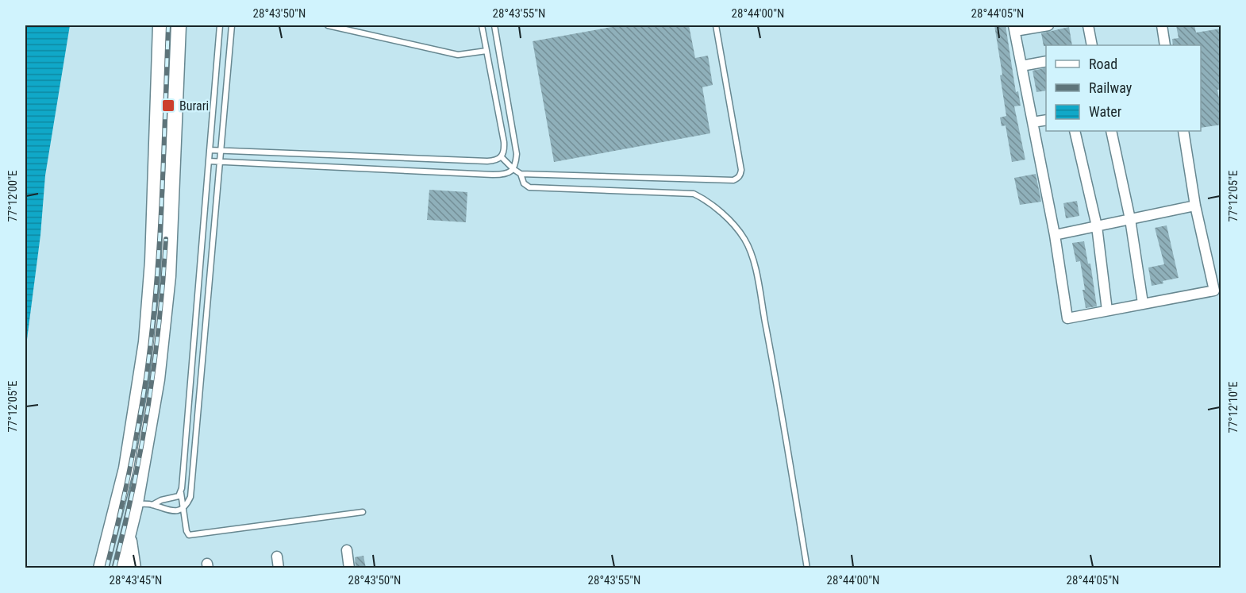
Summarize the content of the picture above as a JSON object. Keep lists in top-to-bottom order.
{
  "places": {
    "transit": ["Burari"]
  },
  "legend": ["Road", "Railway", "Water"],
  "coordinates": [
    "28°43'50\"N",
    "28°43'55\"N",
    "28°44'00\"N",
    "28°44'05\"N",
    "77°12'00\"E",
    "77°12'05\"E",
    "77°12'10\"E",
    "28°43'45\"N"
  ]
}
